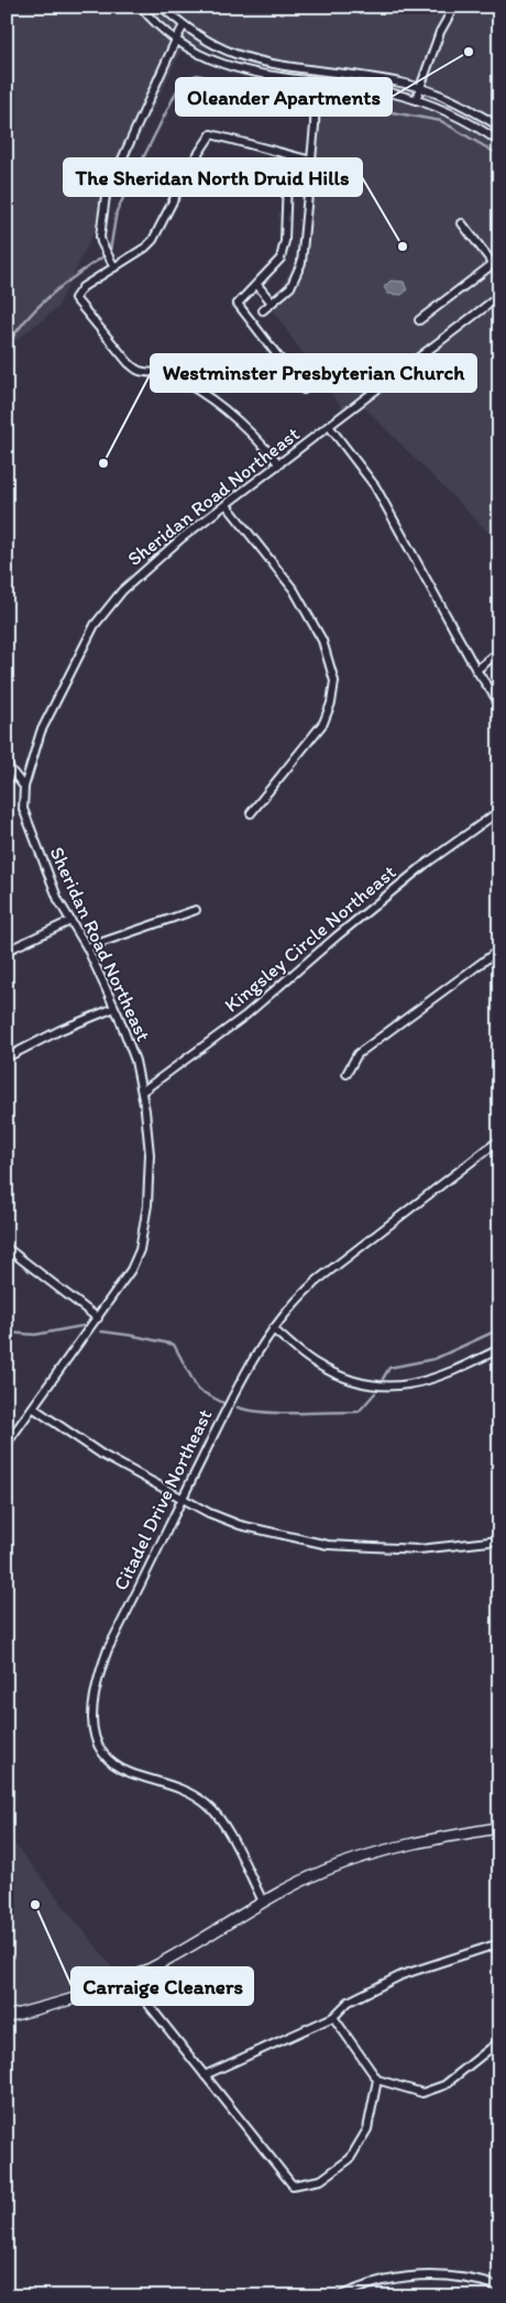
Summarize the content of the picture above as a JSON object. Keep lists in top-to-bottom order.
{
  "streets": {
    "street": ["Sheridan Road Northeast", "Kingsley Circle Northeast", "Citadel Drive Northeast"]
  },
  "crossings": [
    ["Sheridan Road Northeast", "Kingsley Circle Northeast"]
  ],
  "places": [
    "Oleander Apartments",
    "The Sheridan North Druid Hills",
    "Westminster Presbyterian Church",
    "Carraige Cleaners"
  ]
}
